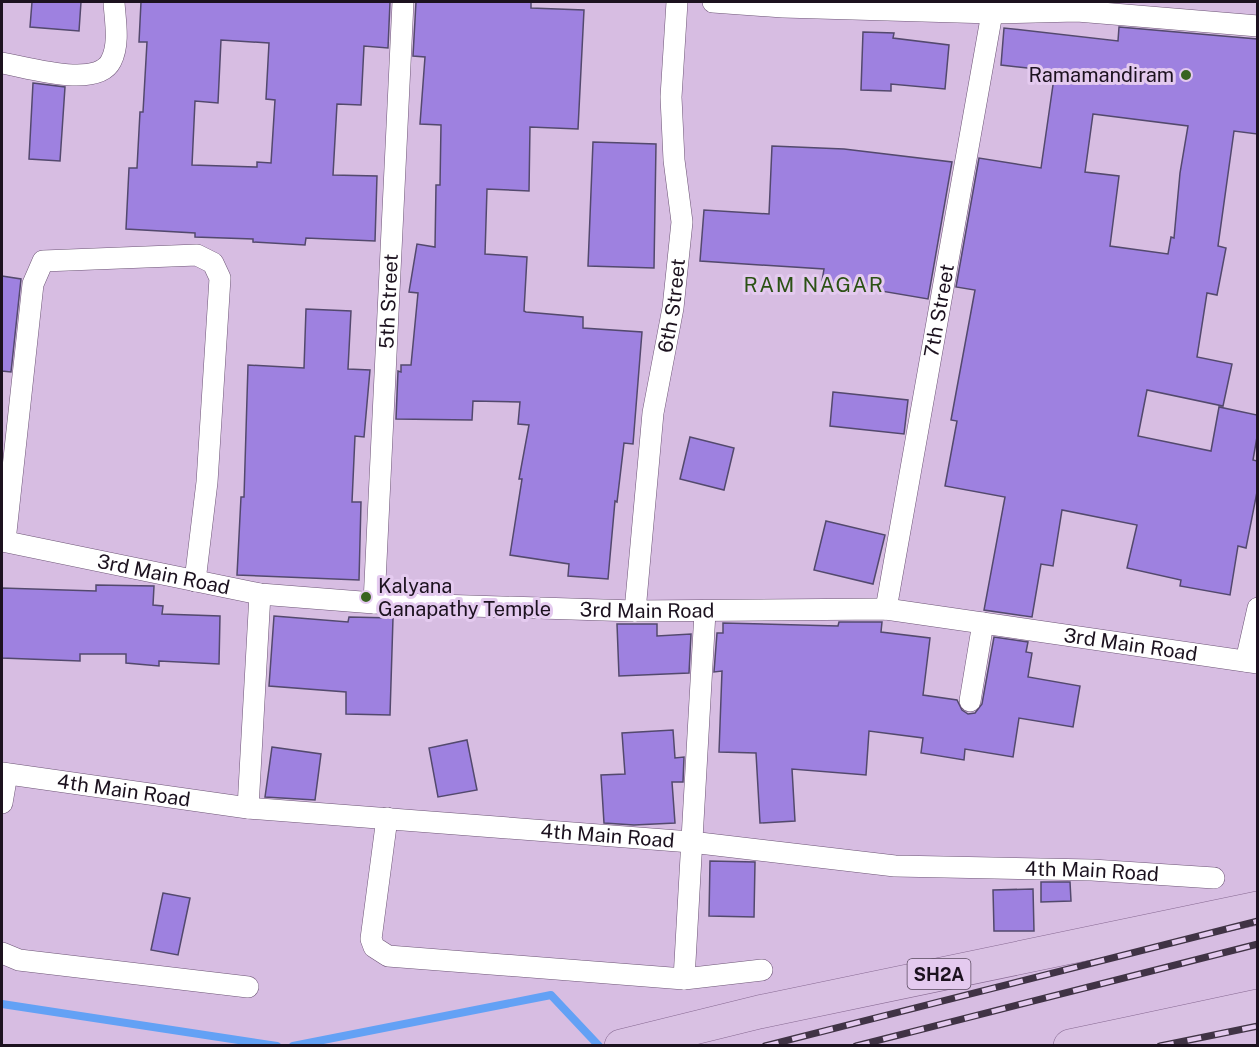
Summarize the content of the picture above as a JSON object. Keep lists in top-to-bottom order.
{
  "streets": {
    "main road": ["SH2A"],
    "street": [
      "5th Street",
      "6th Street",
      "7th Street",
      "3rd Main Road",
      "4th Main Road"
    ]
  },
  "crossings": [
    ["5th Street", "3rd Main Road"],
    ["6th Street", "3rd Main Road"],
    ["7th Street", "3rd Main Road"]
  ],
  "districts": ["RAM NAGAR"],
  "places": ["Ramamandiram", "Kalyana Ganapathy Temple"]
}
